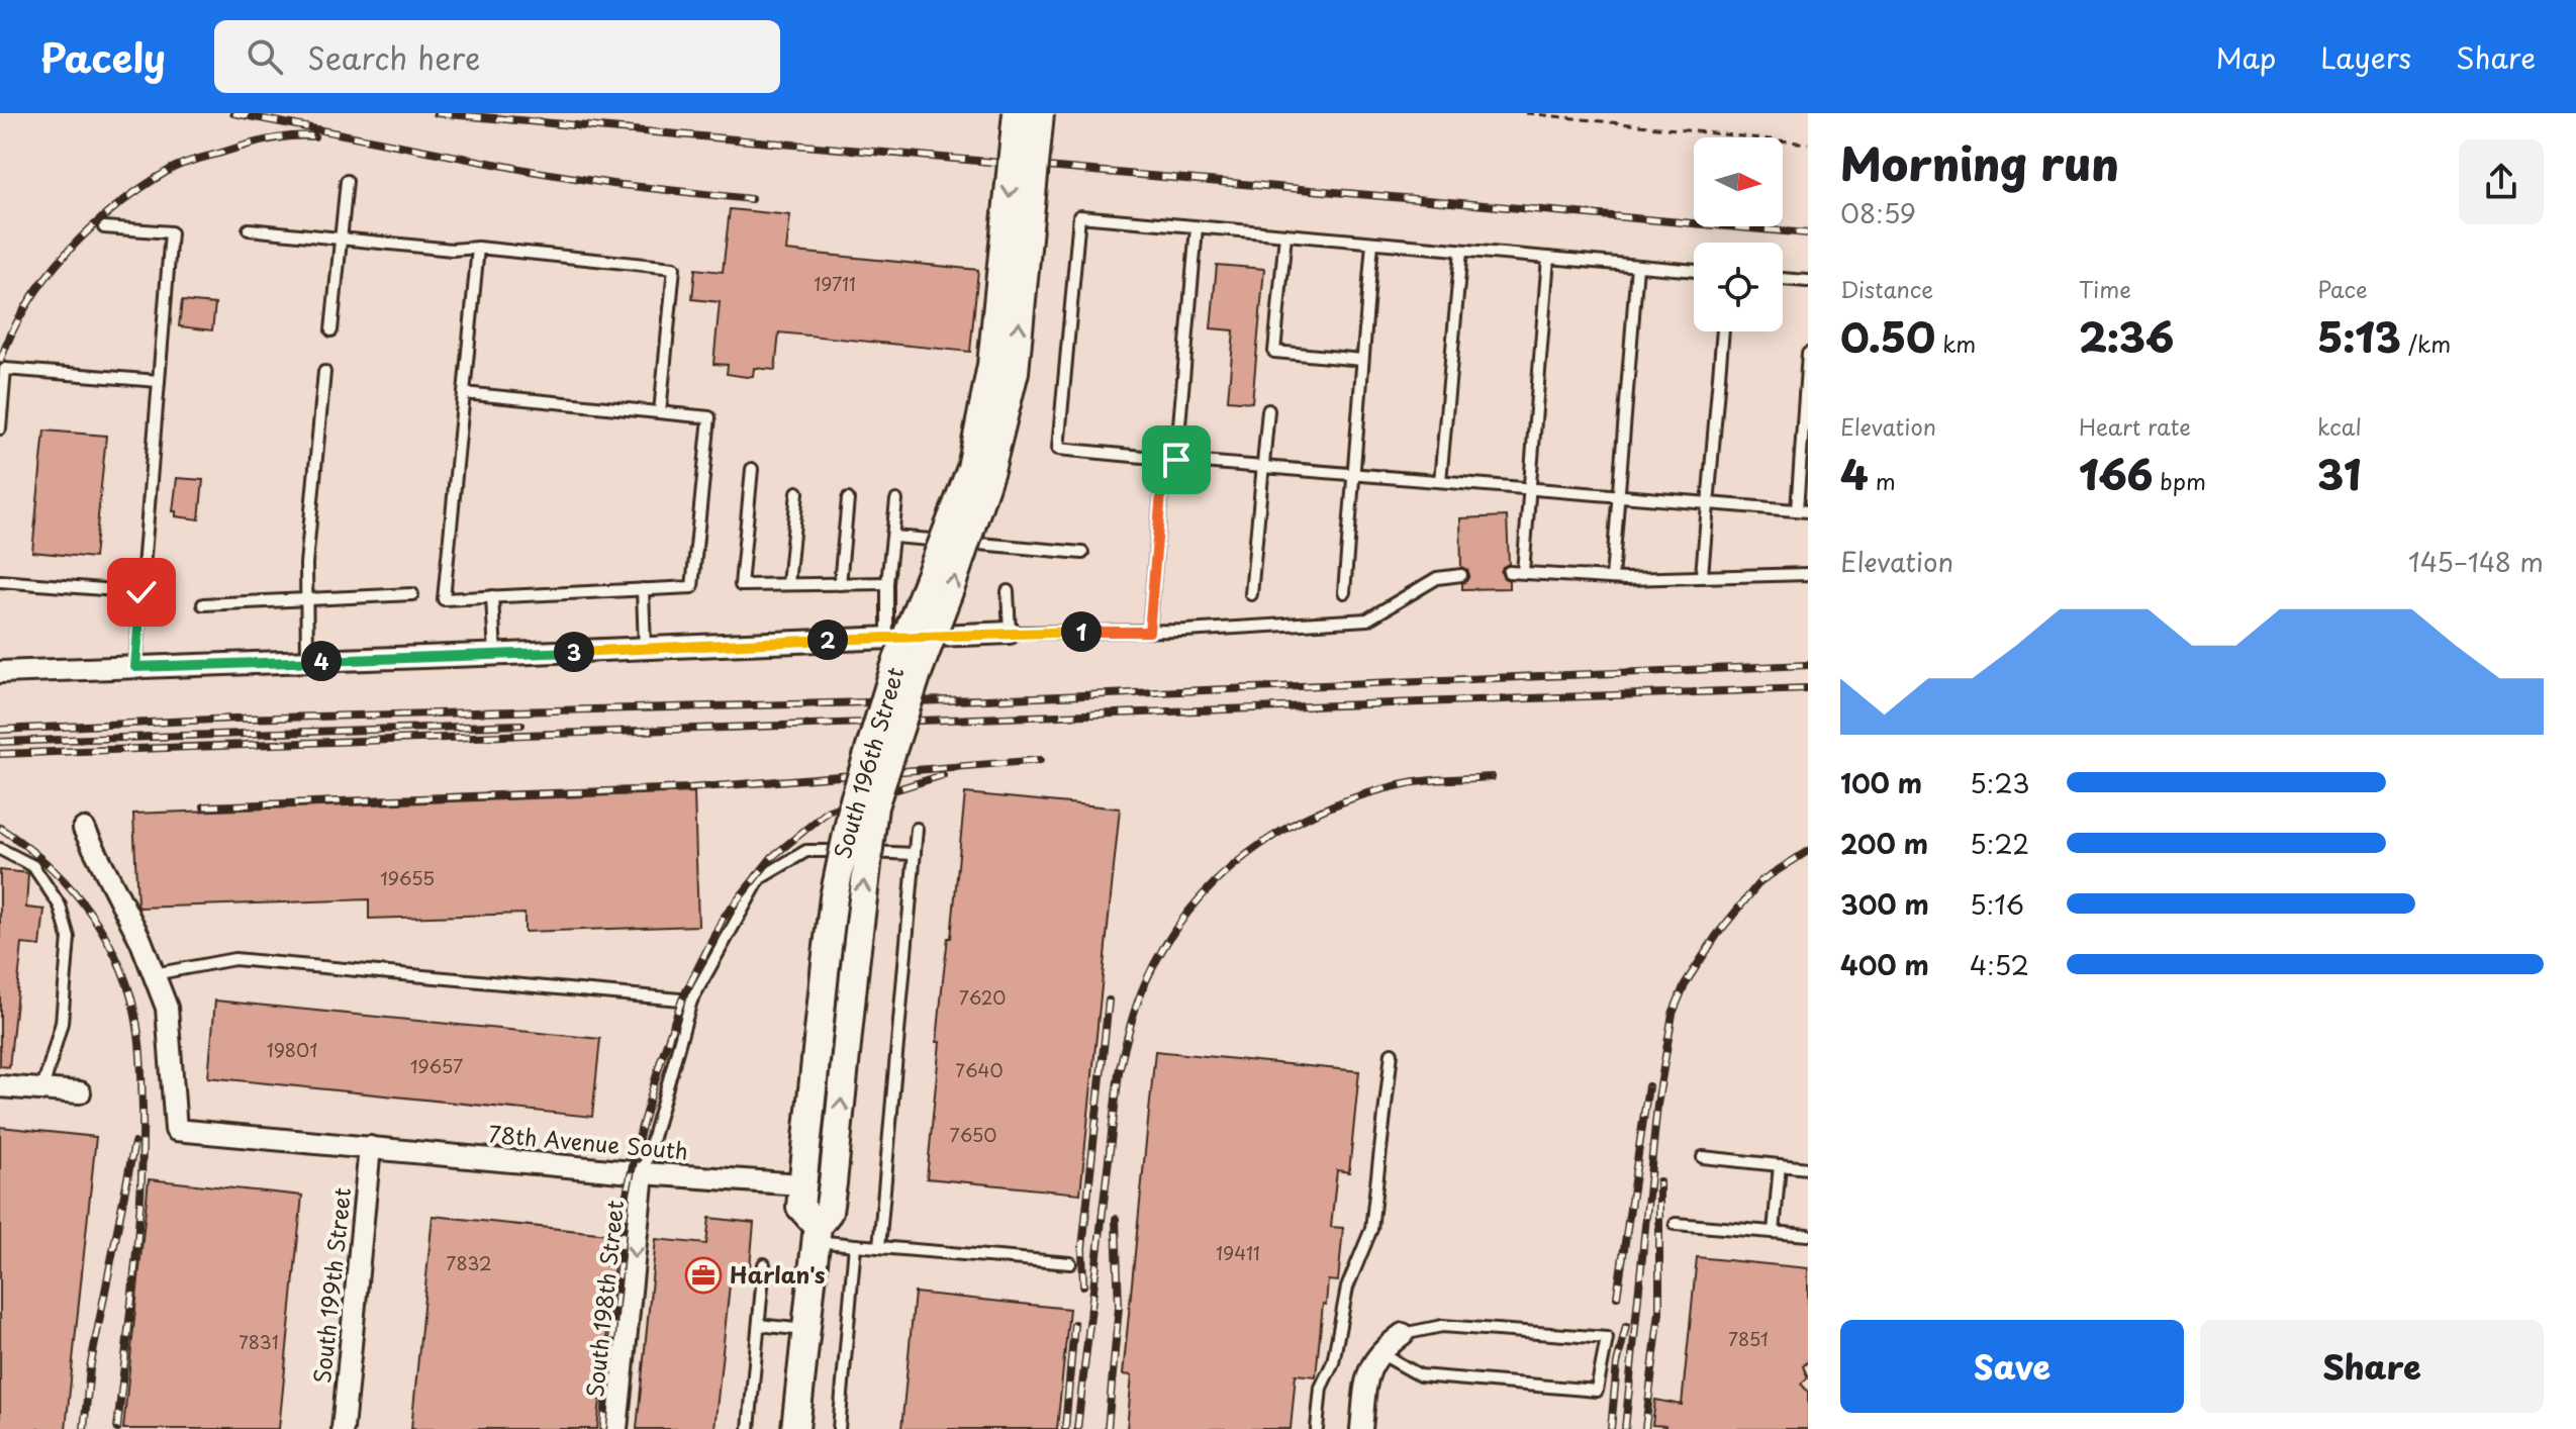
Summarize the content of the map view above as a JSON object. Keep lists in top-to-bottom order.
{
  "streets": {
    "main road": ["South 196th Street"],
    "street": ["78th Avenue South", "South 199th Street", "South 198th Street"]
  },
  "crossings": [
    ["South 196th Street", "78th Avenue South"],
    ["78th Avenue South", "South 199th Street"],
    ["78th Avenue South", "South 198th Street"]
  ],
  "one_way": ["South 198th Street"],
  "places": {
    "office": ["Harlan's"]
  },
  "house_numbers": [
    "19711",
    "19655",
    "7620",
    "19801",
    "19657",
    "7640",
    "7650",
    "19411",
    "7832",
    "7851",
    "7831"
  ],
  "north": "right",
  "page": {
    "header": "Pacely",
    "search": "Search here",
    "nav": ["Map", "Layers", "Share"],
    "heading": ["Morning run", "08:59"],
    "stats": [
      ["Distance", "0.50 km"],
      ["Time", "2:36"],
      ["Pace", "5:13 /km"],
      ["Elevation", "4 m"],
      ["Heart rate", "166 bpm"],
      ["kcal", "31"]
    ],
    "chart": ["Elevation", "145–148 m"],
    "pins": [
      "1",
      "2",
      "3",
      "4"
    ],
    "list": [
      {
        "name": "100 m",
        "note": "5:23"
      },
      {
        "name": "200 m",
        "note": "5:22"
      },
      {
        "name": "300 m",
        "note": "5:16"
      },
      {
        "name": "400 m",
        "note": "4:52"
      }
    ],
    "buttons": ["Save", "Share"]
  }
}
